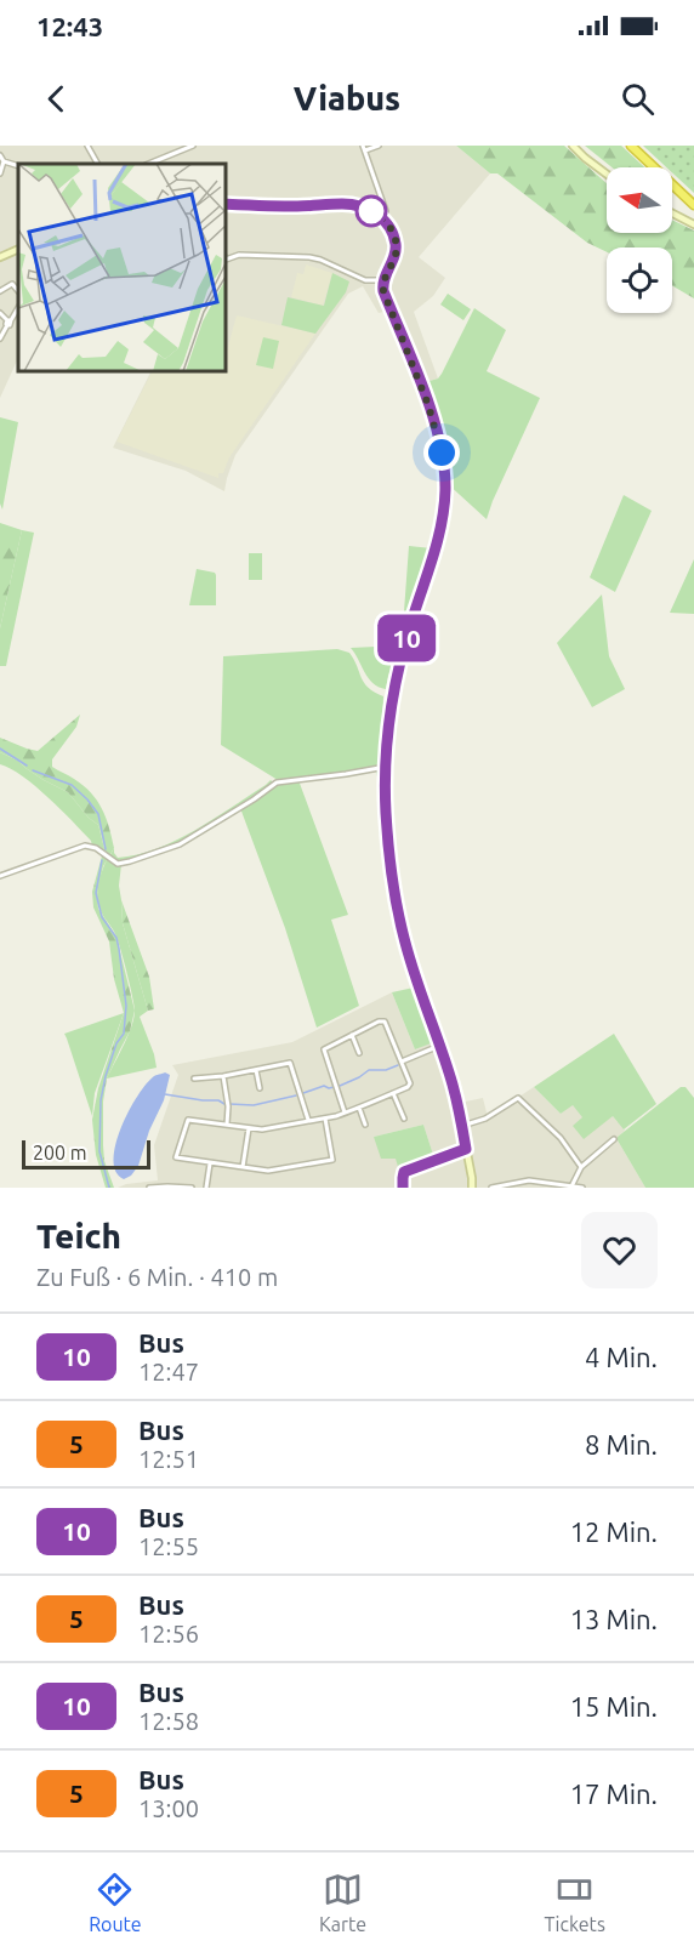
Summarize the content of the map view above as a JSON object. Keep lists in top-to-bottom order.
{
  "lines": ["bus line 10"],
  "scale_bar": "200 m",
  "north": "left",
  "page": {
    "status": "12:43",
    "header": "Viabus",
    "on_map": "10",
    "scale": "200 m",
    "heading": ["Teich", "Zu Fuß · 6 Min. · 410 m"],
    "list": [
      {
        "mark": "10",
        "name": "Bus",
        "note": "12:47",
        "value": "4 Min."
      },
      {
        "mark": "5",
        "name": "Bus",
        "note": "12:51",
        "value": "8 Min."
      },
      {
        "mark": "10",
        "name": "Bus",
        "note": "12:55",
        "value": "12 Min."
      },
      {
        "mark": "5",
        "name": "Bus",
        "note": "12:56",
        "value": "13 Min."
      },
      {
        "mark": "10",
        "name": "Bus",
        "note": "12:58",
        "value": "15 Min."
      },
      {
        "mark": "5",
        "name": "Bus",
        "note": "13:00",
        "value": "17 Min."
      }
    ],
    "tabs": ["Route", "Karte", "Tickets"]
  }
}
